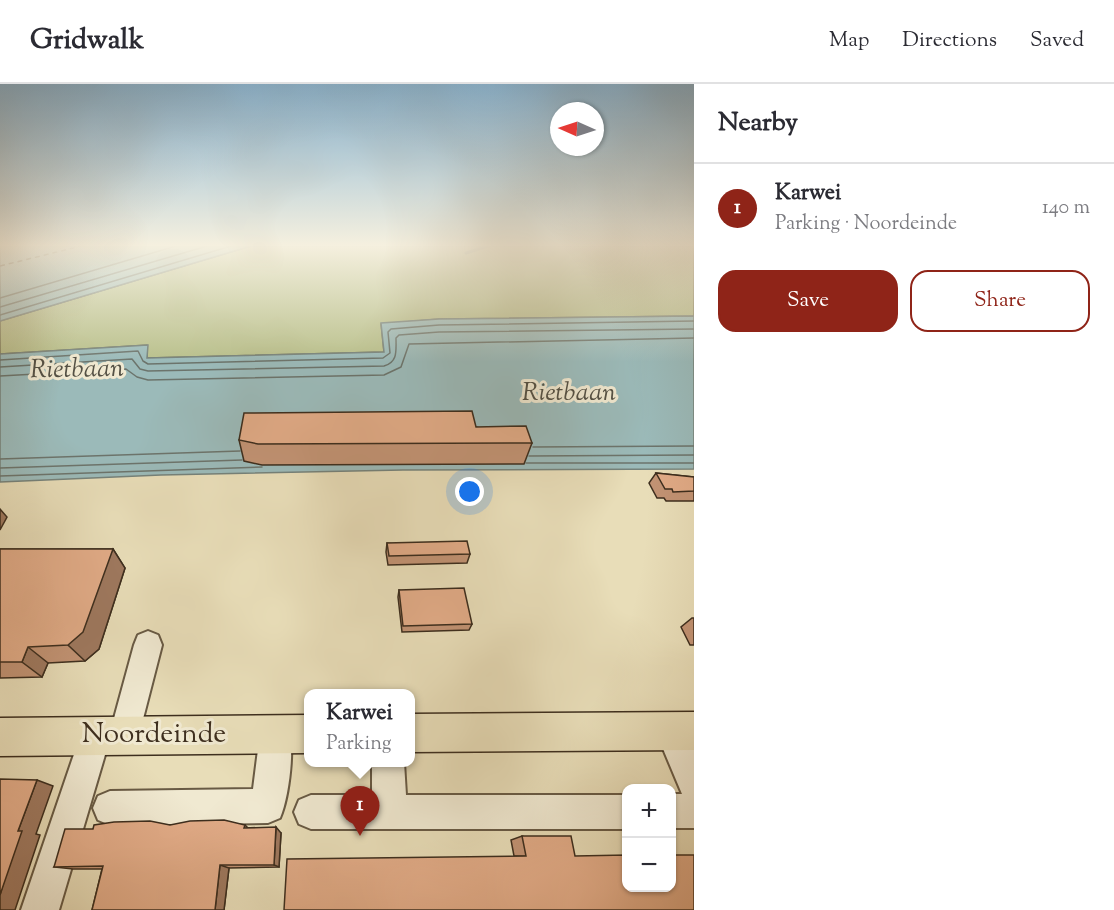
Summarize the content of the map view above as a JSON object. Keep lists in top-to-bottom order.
{
  "streets": {
    "main road": ["Noordeinde"]
  },
  "water": ["Rietbaan"],
  "north": "left",
  "page": {
    "header": "Gridwalk",
    "nav": ["Map", "Directions", "Saved"],
    "heading": "Nearby",
    "list": [
      {
        "mark": "1",
        "name": "Karwei",
        "note": "Parking · Noordeinde",
        "value": "140 m"
      }
    ],
    "buttons": ["Save", "Share"],
    "popup": ["Karwei", "Parking"],
    "map_buttons": ["+", "−"],
    "pins": "1"
  }
}
